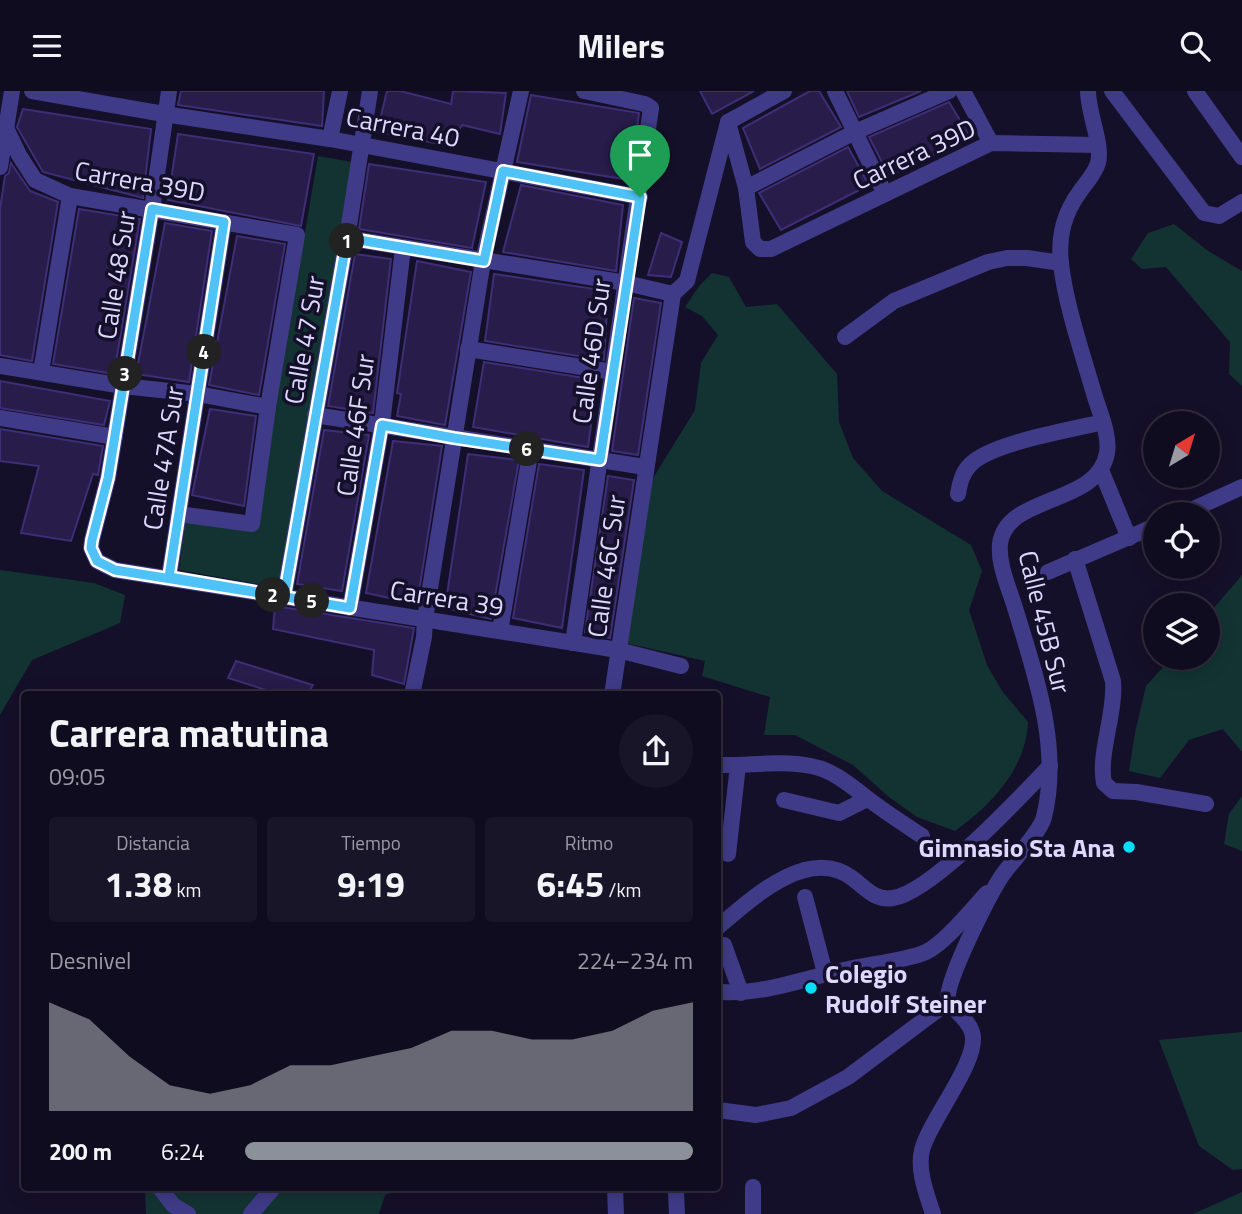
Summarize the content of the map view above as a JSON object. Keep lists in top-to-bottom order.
{
  "streets": {
    "street": [
      "Carrera 40",
      "Carrera 39D",
      "Calle 48 Sur",
      "Calle 47 Sur",
      "Calle 46D Sur",
      "Calle 46F Sur",
      "Calle 47A Sur",
      "Calle 46C Sur",
      "Carrera 39",
      "Calle 45B Sur"
    ]
  },
  "crossings": [
    ["Carrera 40", "Calle 48 Sur"],
    ["Carrera 40", "Calle 47 Sur"],
    ["Carrera 40", "Calle 46D Sur"],
    ["Carrera 39D", "Calle 48 Sur"],
    ["Carrera 39D", "Calle 47 Sur"],
    ["Carrera 39D", "Calle 47A Sur"],
    ["Calle 48 Sur", "Carrera 39"],
    ["Calle 47 Sur", "Calle 47A Sur"],
    ["Calle 47 Sur", "Carrera 39"],
    ["Calle 46D Sur", "Carrera 39"],
    ["Calle 46F Sur", "Carrera 39"],
    ["Calle 47A Sur", "Carrera 39"],
    ["Calle 46C Sur", "Carrera 39"]
  ],
  "places": ["Gimnasio Sta Ana", "Colegio Rudolf Steiner"],
  "north": "top right",
  "page": {
    "header": "Milers",
    "pins": [
      "1",
      "4",
      "3",
      "6",
      "2",
      "5"
    ],
    "heading": ["Carrera matutina", "09:05"],
    "stats": [
      ["Distancia", "1.38 km"],
      ["Tiempo", "9:19"],
      ["Ritmo", "6:45 /km"]
    ],
    "chart": ["Desnivel", "224–234 m"],
    "list": [
      {
        "name": "200 m",
        "note": "6:24"
      }
    ]
  }
}
